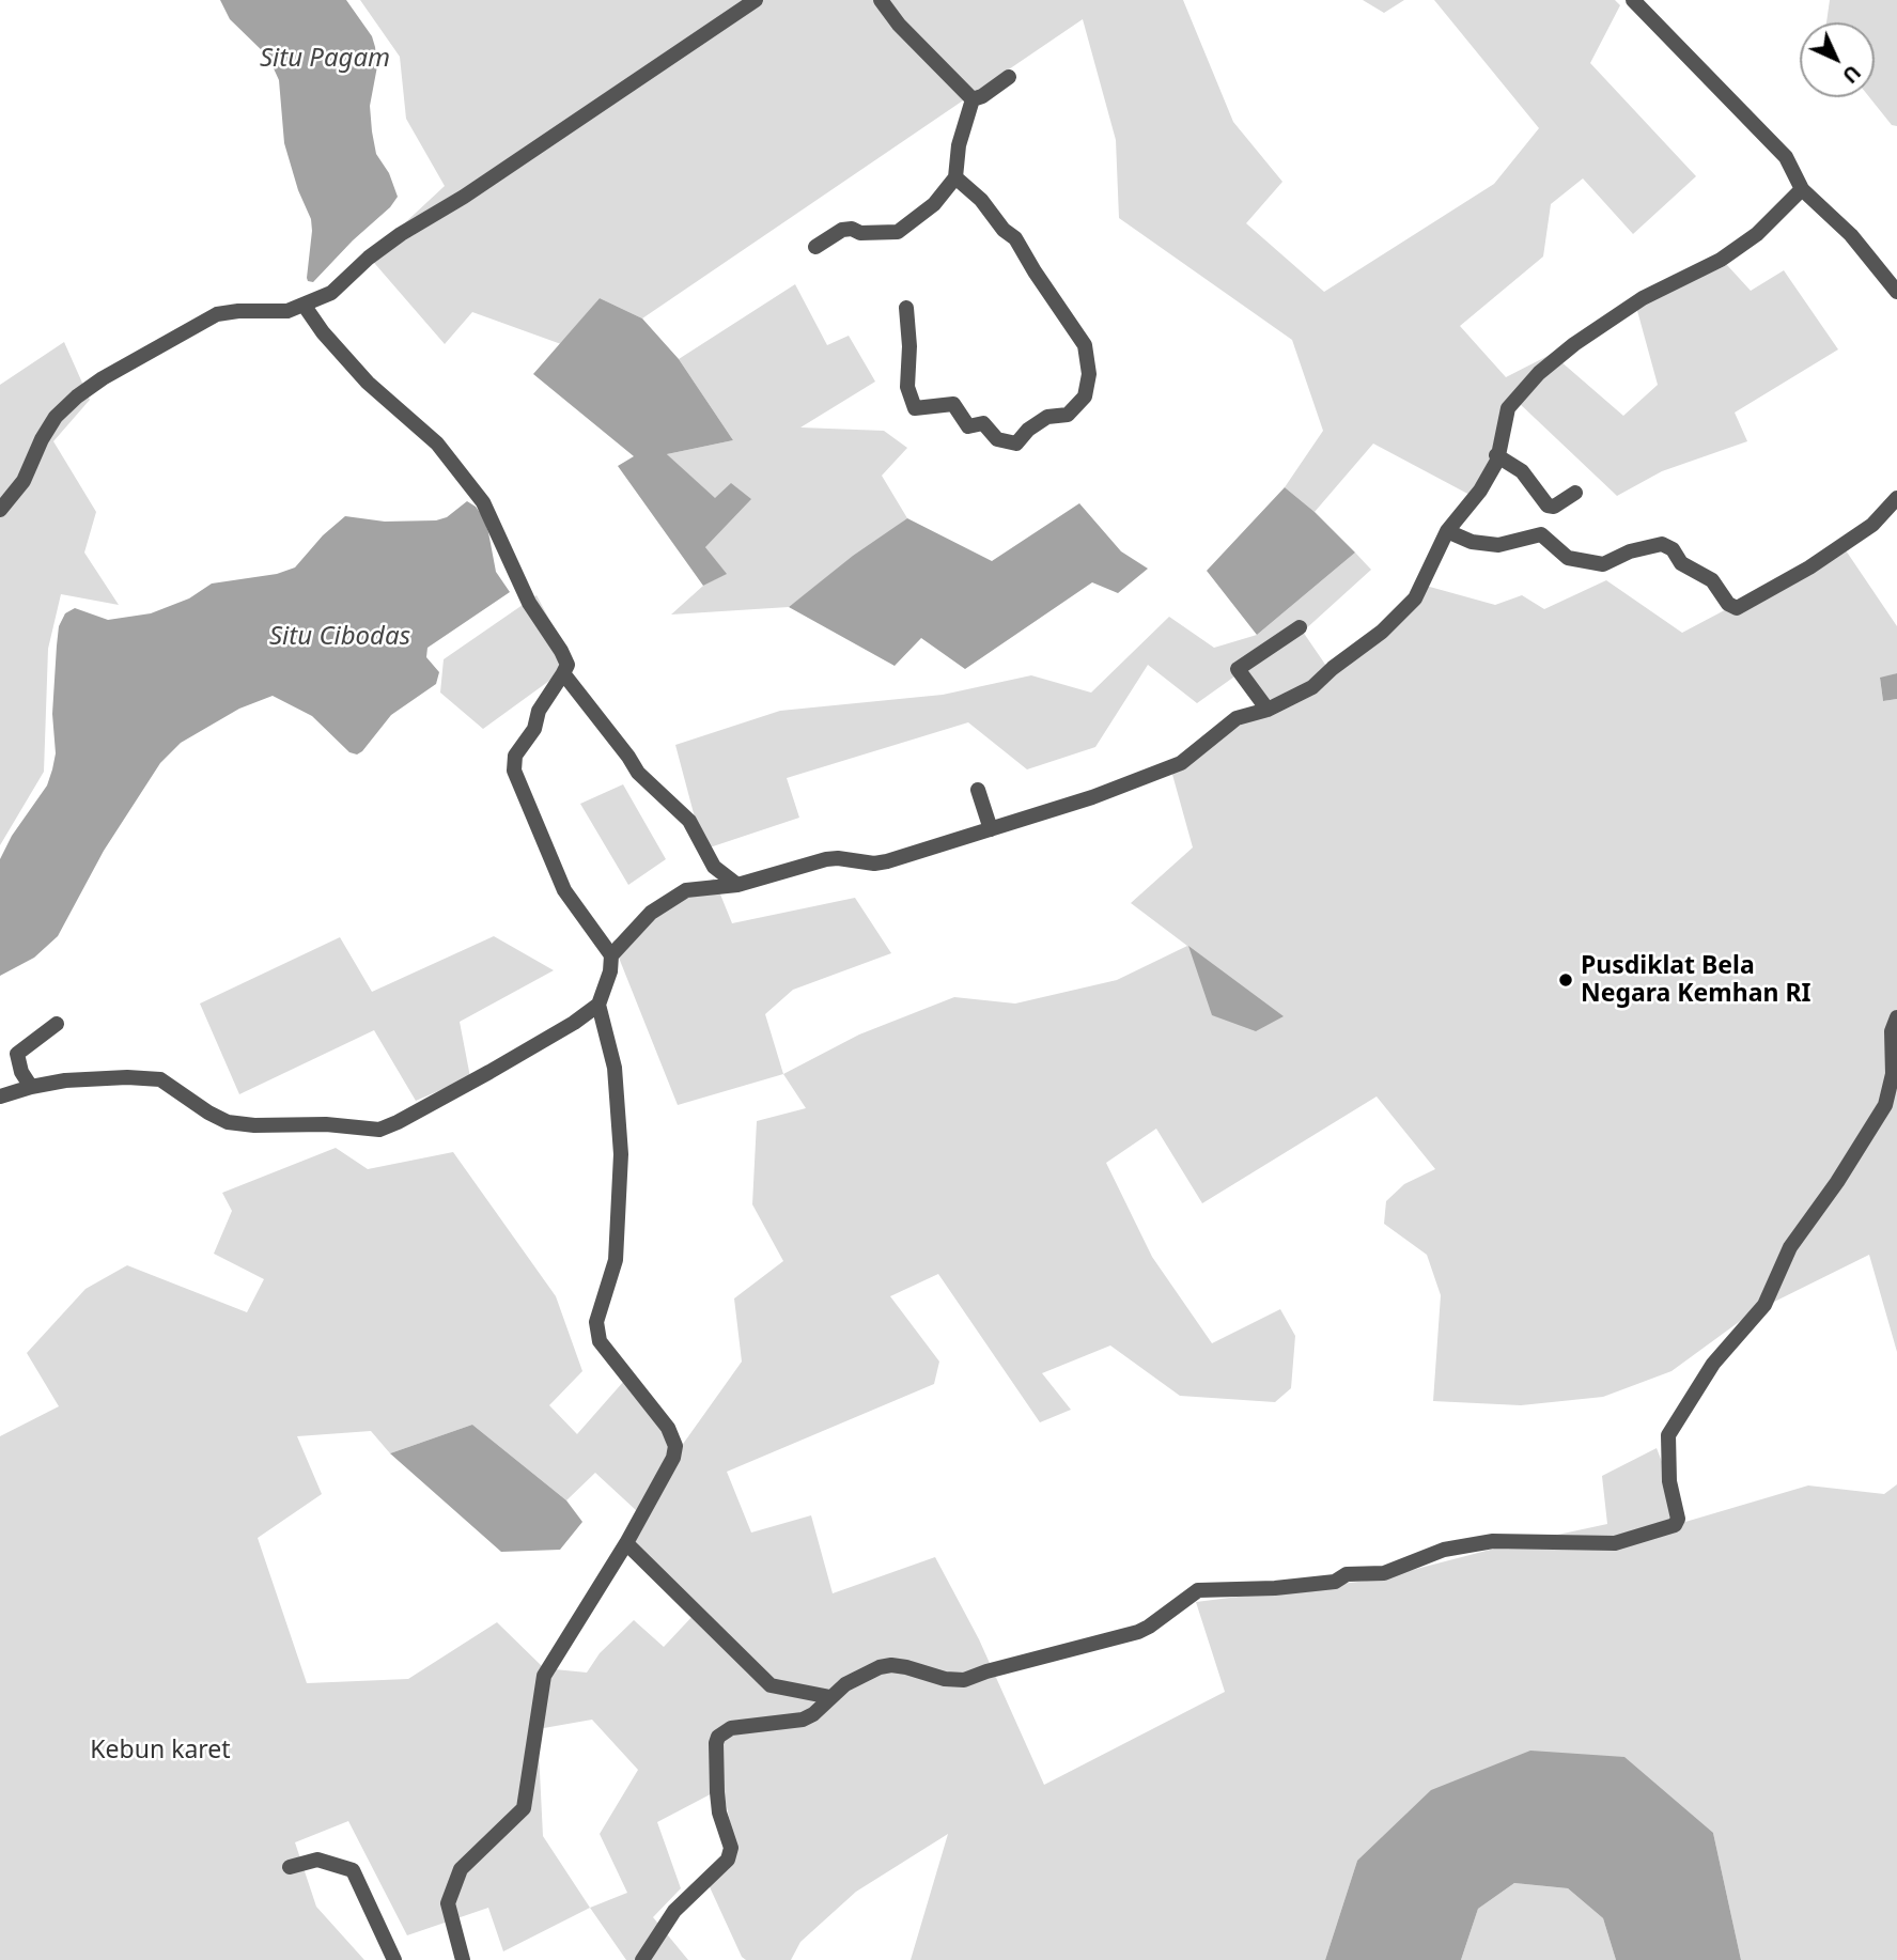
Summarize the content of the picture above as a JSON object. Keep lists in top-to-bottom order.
{
  "water": ["Situ Pagam", "Situ Cibodas"],
  "parks": ["Kebun karet"],
  "places": ["Pusdiklat Bela Negara Kemhan RI"],
  "north": "bottom right"
}
